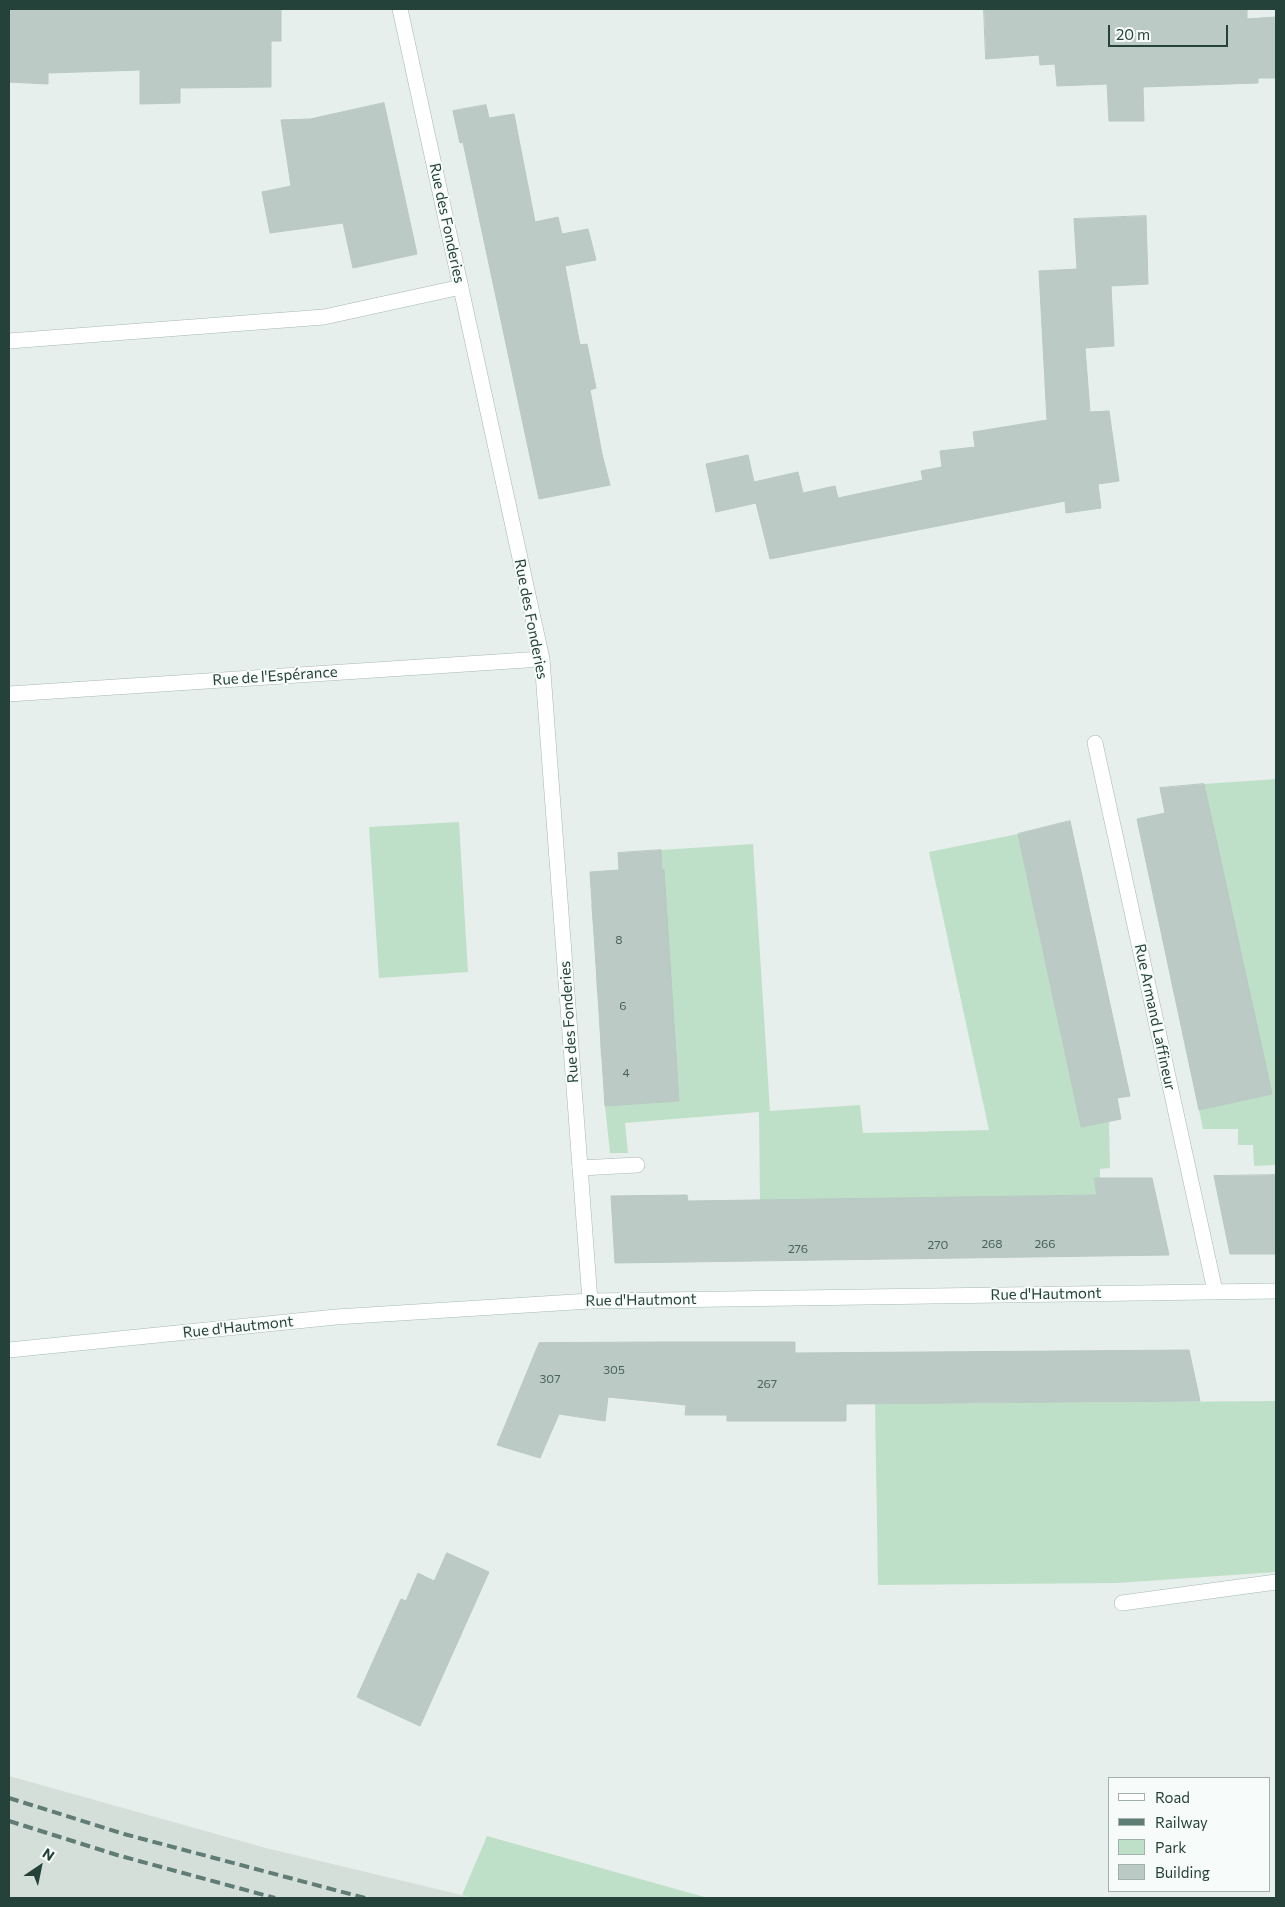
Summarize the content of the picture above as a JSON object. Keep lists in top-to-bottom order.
{
  "streets": {
    "street": [
      "Rue des Fonderies",
      "Rue de l'Espérance",
      "Rue Armand Laffineur",
      "Rue d'Hautmont"
    ]
  },
  "crossings": [
    ["Rue des Fonderies", "Rue de l'Espérance"],
    ["Rue des Fonderies", "Rue d'Hautmont"],
    ["Rue Armand Laffineur", "Rue d'Hautmont"]
  ],
  "house_numbers": [
    "8",
    "6",
    "4",
    "268",
    "266",
    "270",
    "276",
    "305",
    "307",
    "267"
  ],
  "legend": [
    "Road",
    "Railway",
    "Park",
    "Building"
  ],
  "scale_bar": "20 m",
  "north": "top right"
}
